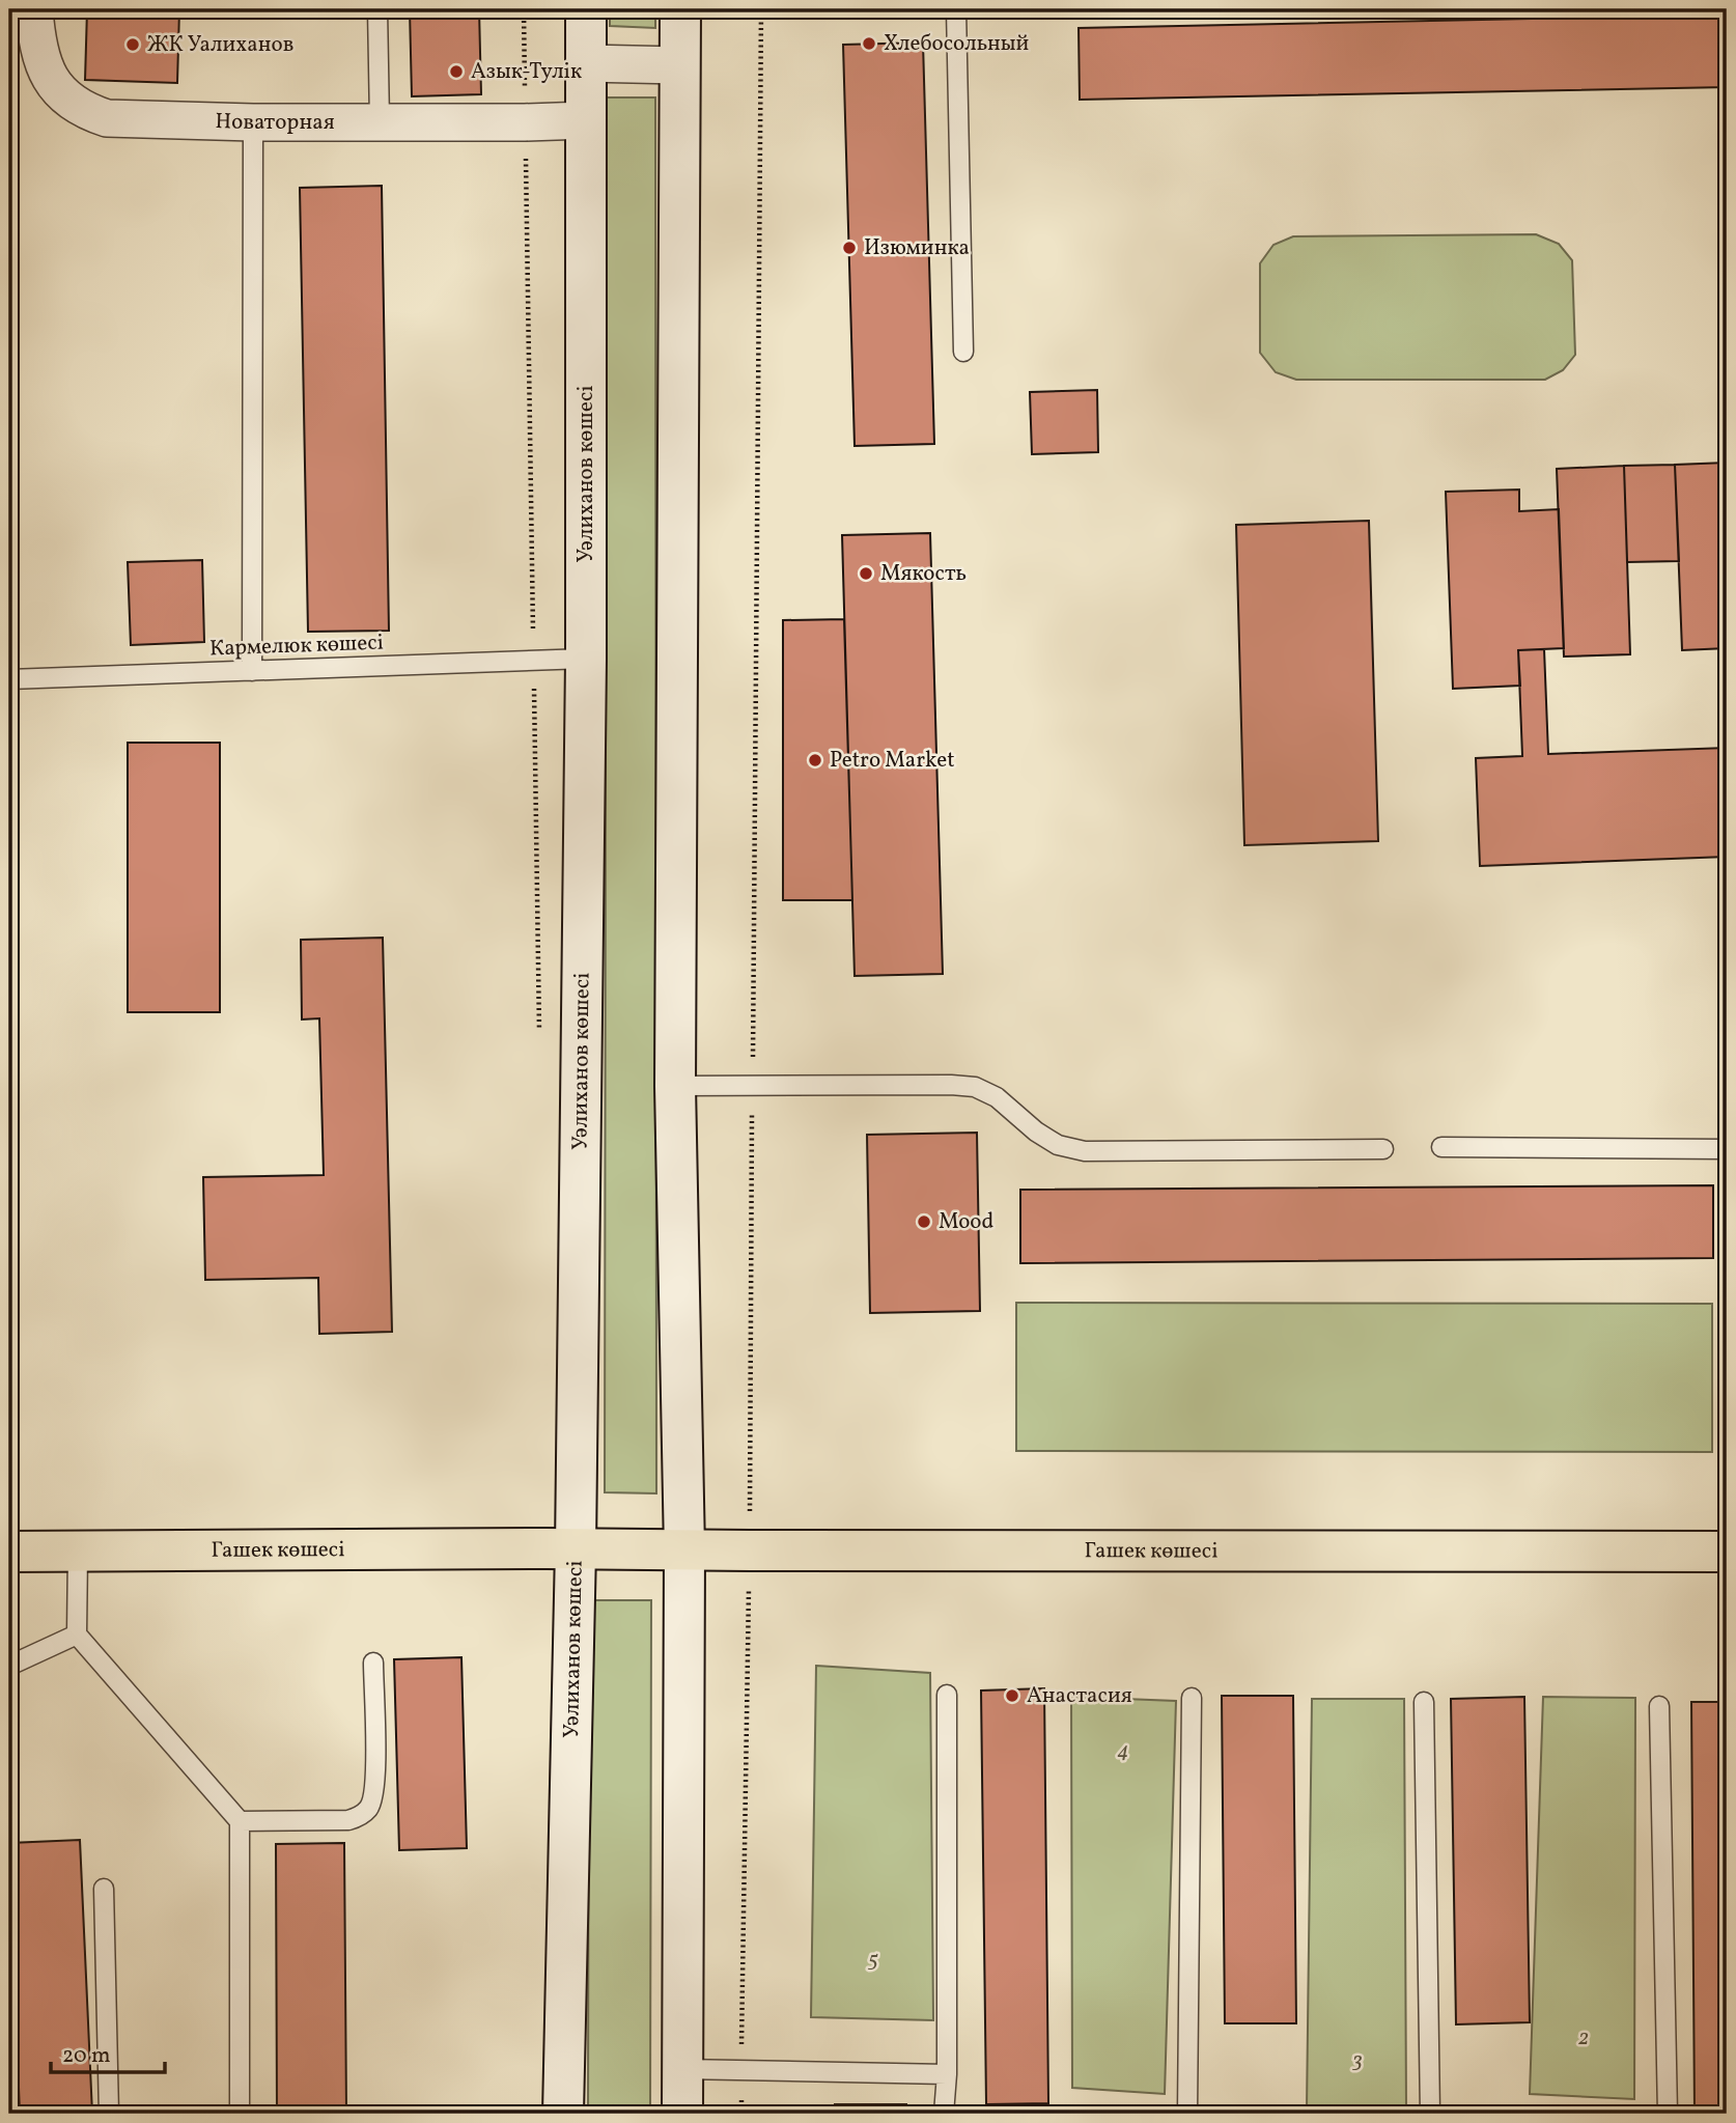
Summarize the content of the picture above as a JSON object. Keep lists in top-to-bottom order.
{
  "streets": {
    "main road": ["Уәлиханов көшесі", "Гашек көшесі"],
    "street": ["Новаторная"],
    "lane": ["Кармелюк көшесі"]
  },
  "crossings": [
    ["Новаторная", "Уәлиханов көшесі"],
    ["Уәлиханов көшесі", "Кармелюк көшесі"],
    ["Уәлиханов көшесі", "Гашек көшесі"]
  ],
  "parks": [
    "4",
    "5",
    "2",
    "3"
  ],
  "places": [
    "Хлебосольный",
    "ЖК Уалиханов",
    "Азык-Тулiк",
    "Изюминка",
    "Мякость",
    "Petro Market",
    "Mood",
    "Анастасия"
  ],
  "scale_bar": "20 m"
}
